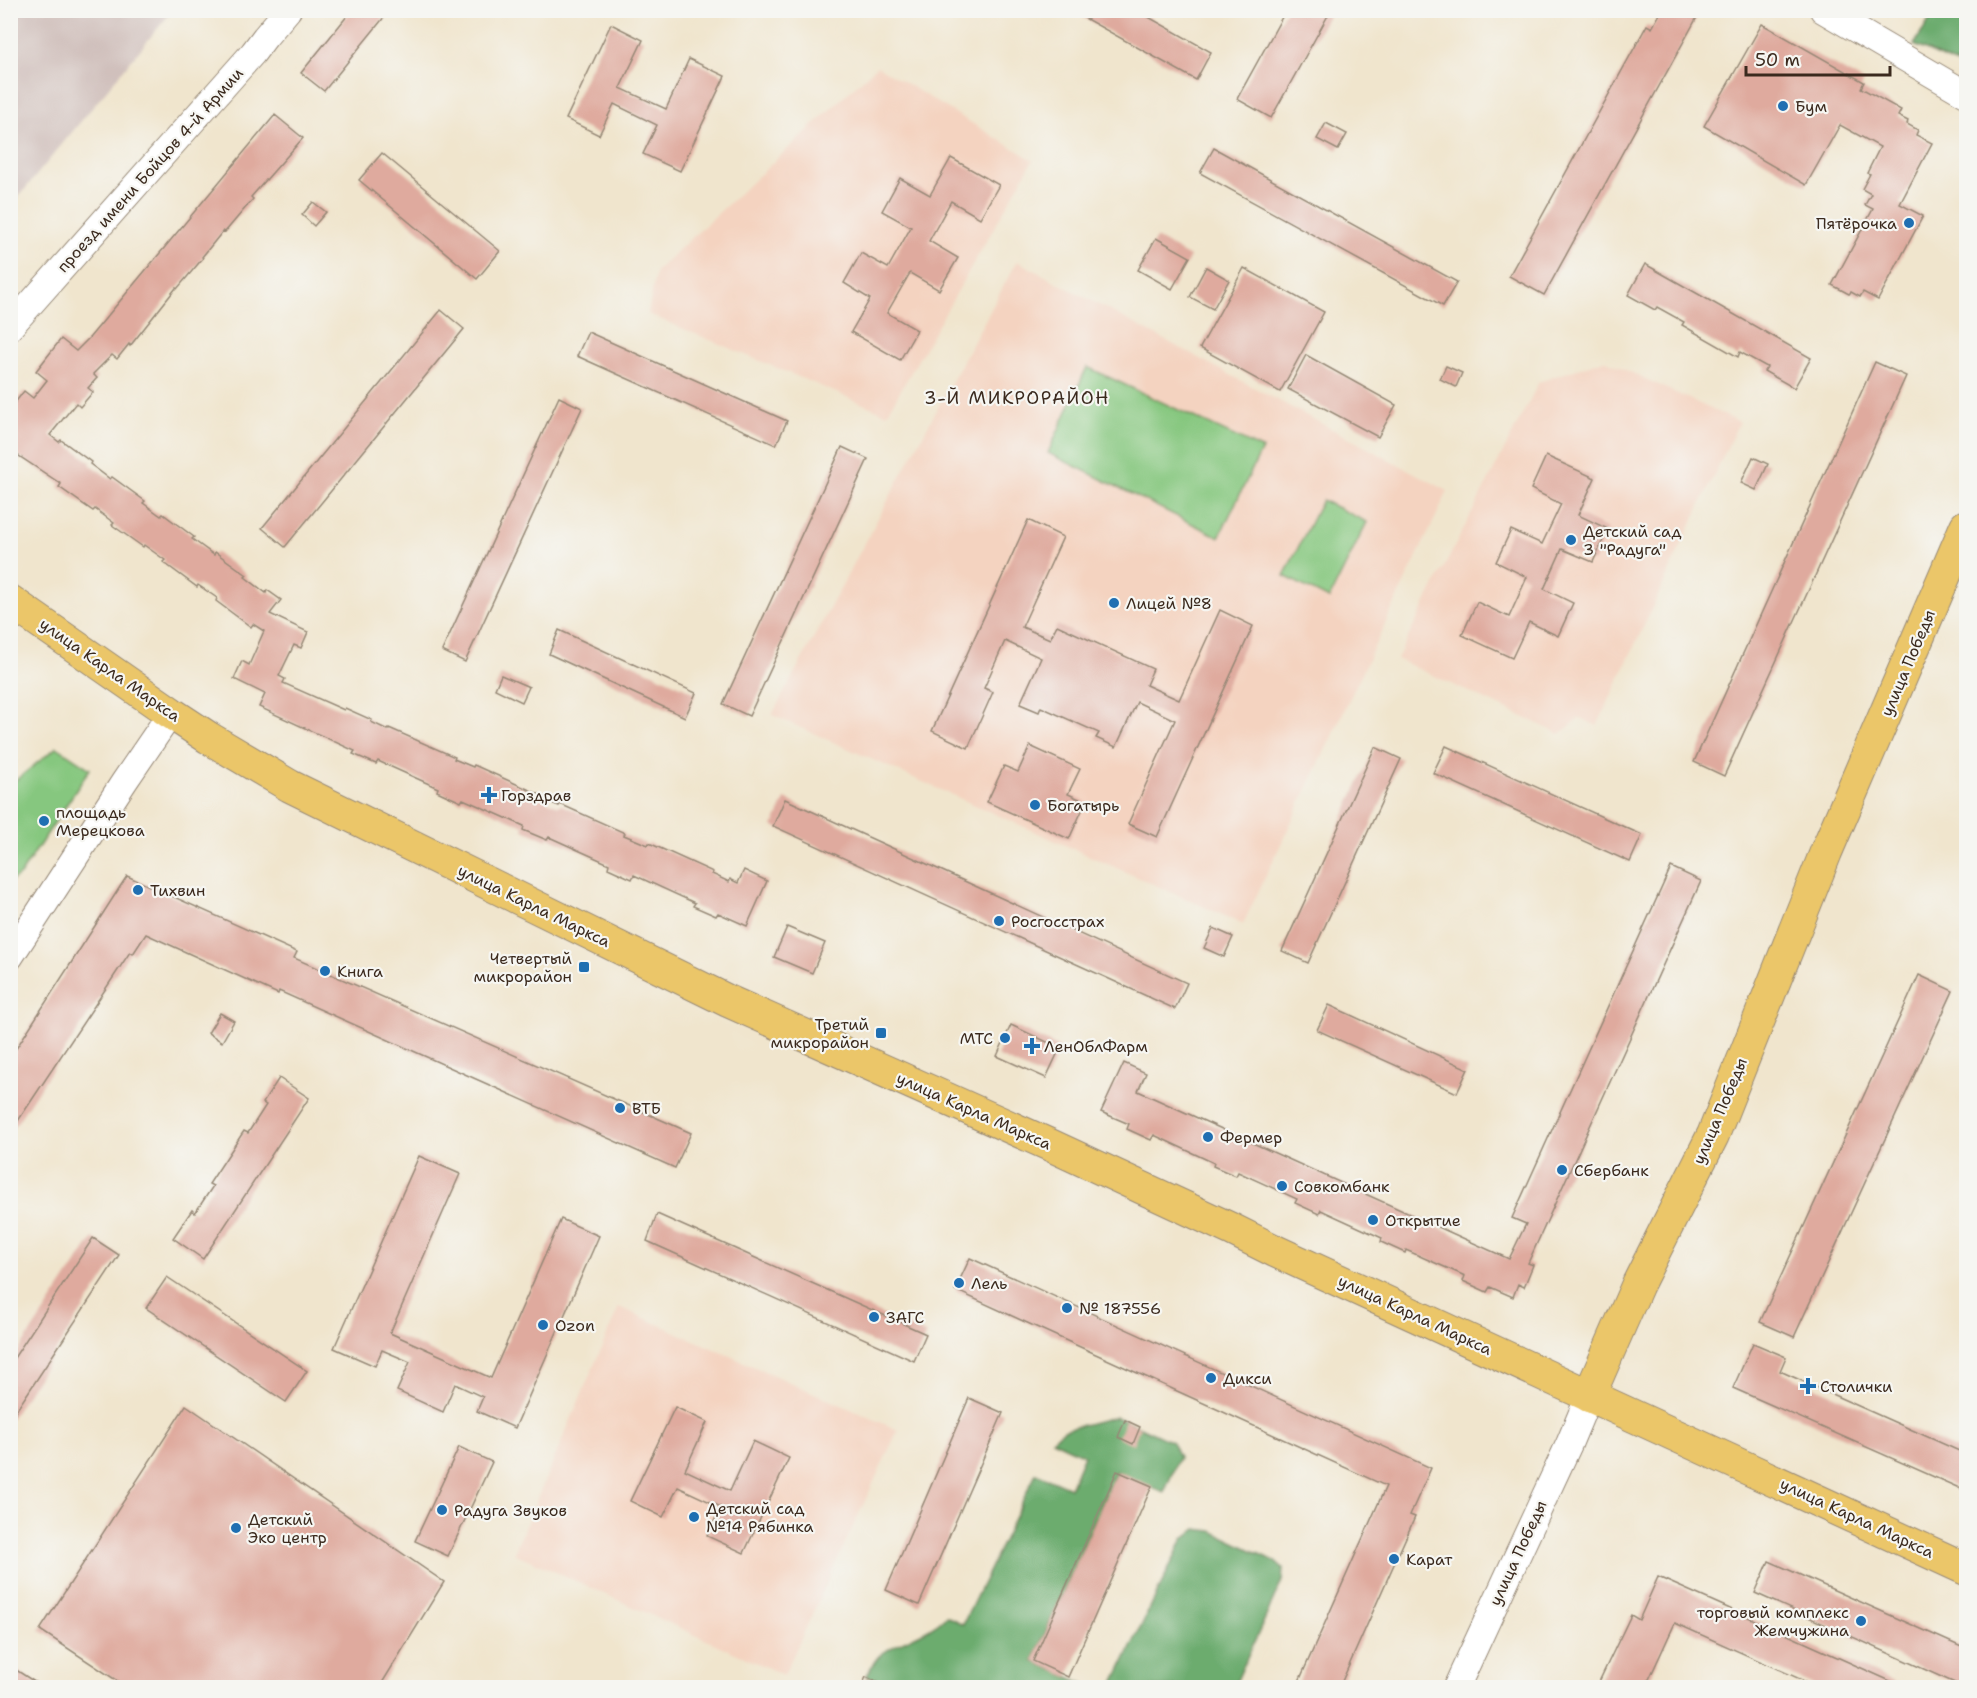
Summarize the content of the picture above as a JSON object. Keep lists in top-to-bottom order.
{
  "streets": {
    "main road": ["улица Победы", "улица Карла Маркса"],
    "street": ["проезд имени Бойцов 4-й Армии"]
  },
  "crossings": [
    ["улица Победы", "улица Карла Маркса"]
  ],
  "districts": ["3-Й МИКРОРАЙОН"],
  "places": {
    "other": [
      "Бум",
      "Пятёрочка",
      "Детский сад 3 \"Радуга\"",
      "Лицей №8",
      "Богатырь",
      "площадь Мерецкова",
      "Тихвин",
      "Росгосстрах",
      "Книга",
      "МТС",
      "ВТБ",
      "Фермер",
      "Сбербанк",
      "Совкомбанк",
      "Открытие",
      "Лель",
      "№ 187556",
      "ЗАГС",
      "Ozon",
      "Дикси",
      "Радуга Звуков",
      "Детский сад №14 Рябинка",
      "Детский Эко центр",
      "Карат",
      "торговый комплекс Жемчужина"
    ],
    "health": ["Горздрав", "ЛенОблФарм", "Столички"],
    "transit": ["Четвертый микрорайон", "Третий микрорайон"]
  },
  "scale_bar": "50 m"
}
